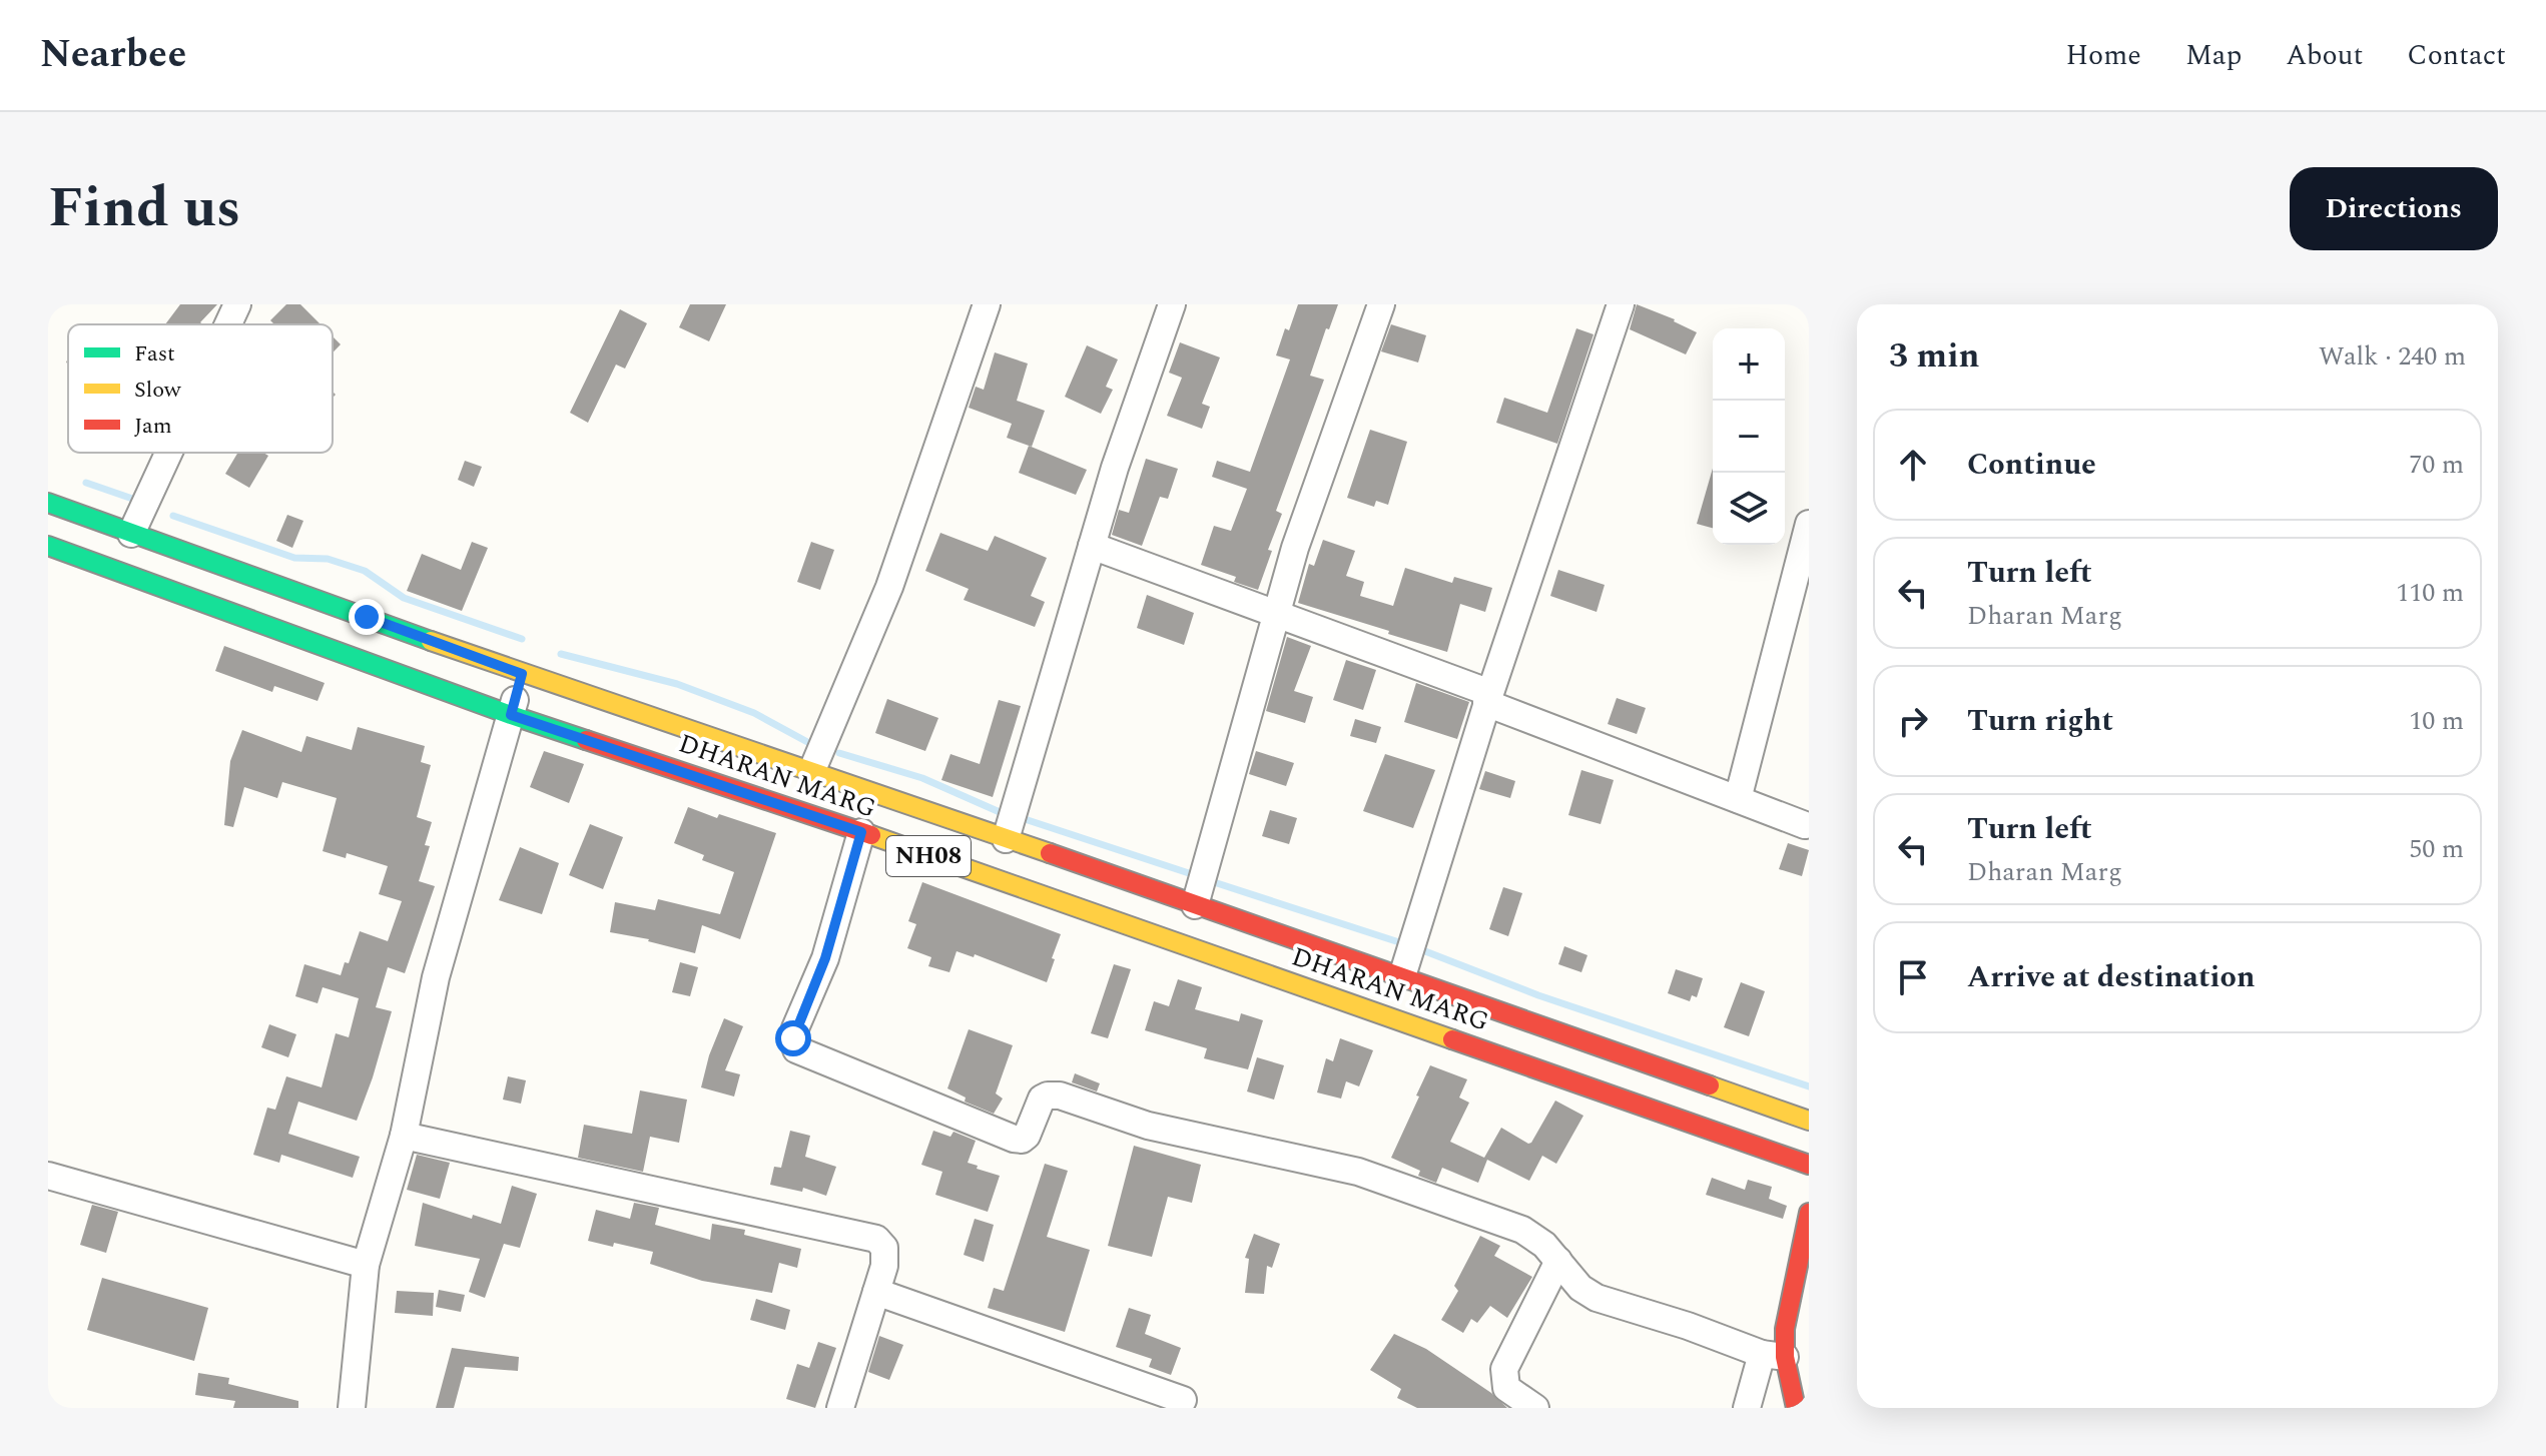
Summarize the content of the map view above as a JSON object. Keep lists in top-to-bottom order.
{
  "streets": {
    "main road": ["DHARAN MARG", "NH08"]
  },
  "legend": ["Fast", "Slow", "Jam"],
  "page": {
    "header": "Nearbee",
    "nav": [
      "Home",
      "Map",
      "About",
      "Contact"
    ],
    "title": "Find us",
    "buttons": "Directions",
    "heading": ["3 min", "Walk · 240 m"],
    "map_buttons": ["+", "−"],
    "list": [
      ["Continue", "70 m"],
      ["Turn left", "Dharan Marg", "110 m"],
      ["Turn right", "10 m"],
      ["Turn left", "Dharan Marg", "50 m"],
      "Arrive at destination"
    ]
  }
}
